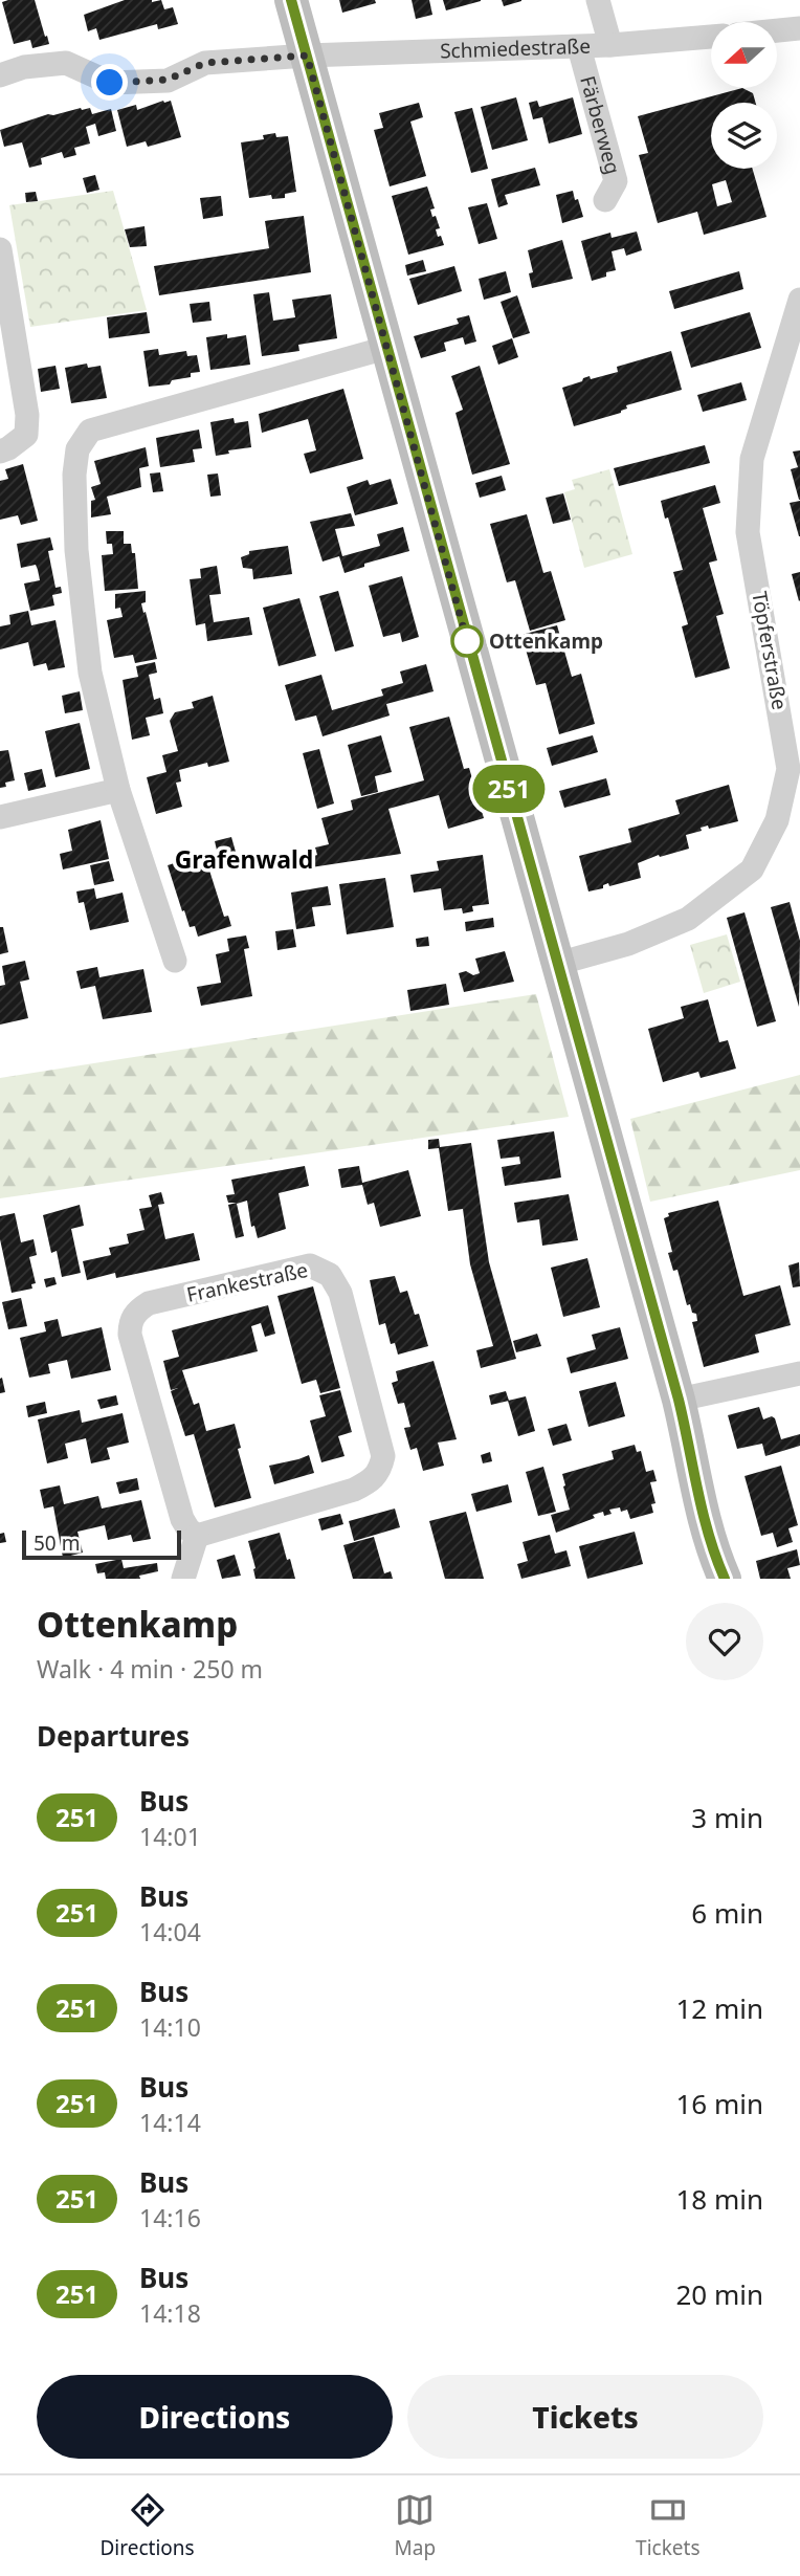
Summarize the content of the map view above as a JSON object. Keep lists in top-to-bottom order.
{
  "streets": {
    "street": [
      "Schmiedestraße",
      "Färberweg",
      "Töpferstraße",
      "Frankestraße"
    ]
  },
  "crossings": [
    ["Schmiedestraße", "Färberweg"]
  ],
  "districts": ["Grafenwald"],
  "places": ["Ottenkamp"],
  "lines": ["bus line 251"],
  "scale_bar": "50 m",
  "north": "left",
  "page": {
    "on_map": "251",
    "scale": "50 m",
    "heading": [
      ["Ottenkamp", "Walk · 4 min · 250 m"],
      "Departures"
    ],
    "list": [
      {
        "mark": "251",
        "name": "Bus",
        "note": "14:01",
        "value": "3 min"
      },
      {
        "mark": "251",
        "name": "Bus",
        "note": "14:04",
        "value": "6 min"
      },
      {
        "mark": "251",
        "name": "Bus",
        "note": "14:10",
        "value": "12 min"
      },
      {
        "mark": "251",
        "name": "Bus",
        "note": "14:14",
        "value": "16 min"
      },
      {
        "mark": "251",
        "name": "Bus",
        "note": "14:16",
        "value": "18 min"
      },
      {
        "mark": "251",
        "name": "Bus",
        "note": "14:18",
        "value": "20 min"
      }
    ],
    "buttons": ["Directions", "Tickets"],
    "tabs": ["Directions", "Map", "Tickets"]
  }
}
